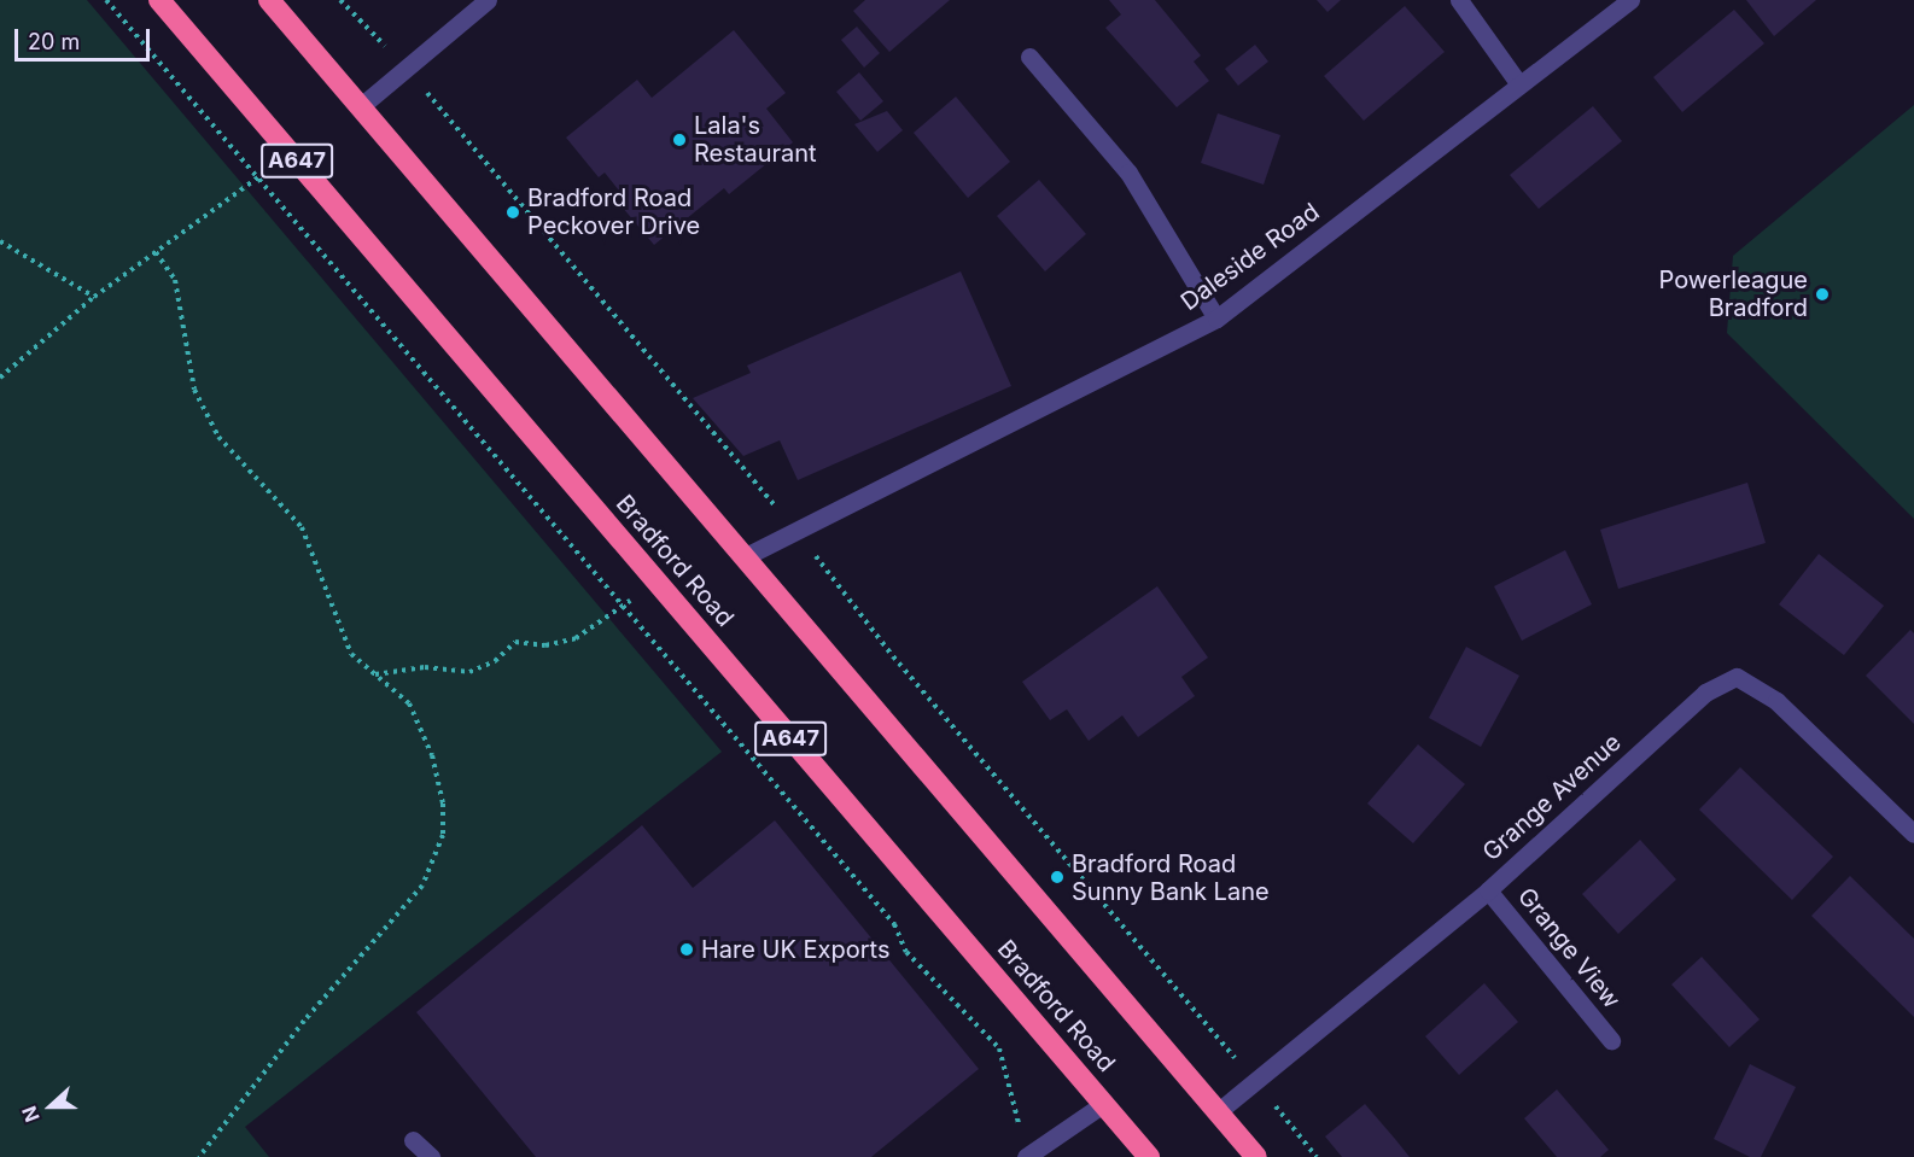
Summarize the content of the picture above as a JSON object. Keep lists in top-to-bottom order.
{
  "streets": {
    "highway": ["A647", "Bradford Road"],
    "street": ["Daleside Road", "Grange Avenue", "Grange View"]
  },
  "crossings": [
    ["Grange Avenue", "Grange View"]
  ],
  "places": [
    "Lala's Restaurant",
    "Bradford Road Peckover Drive",
    "Powerleague Bradford",
    "Bradford Road Sunny Bank Lane",
    "Hare UK Exports"
  ],
  "scale_bar": "20 m",
  "north": "left"
}
